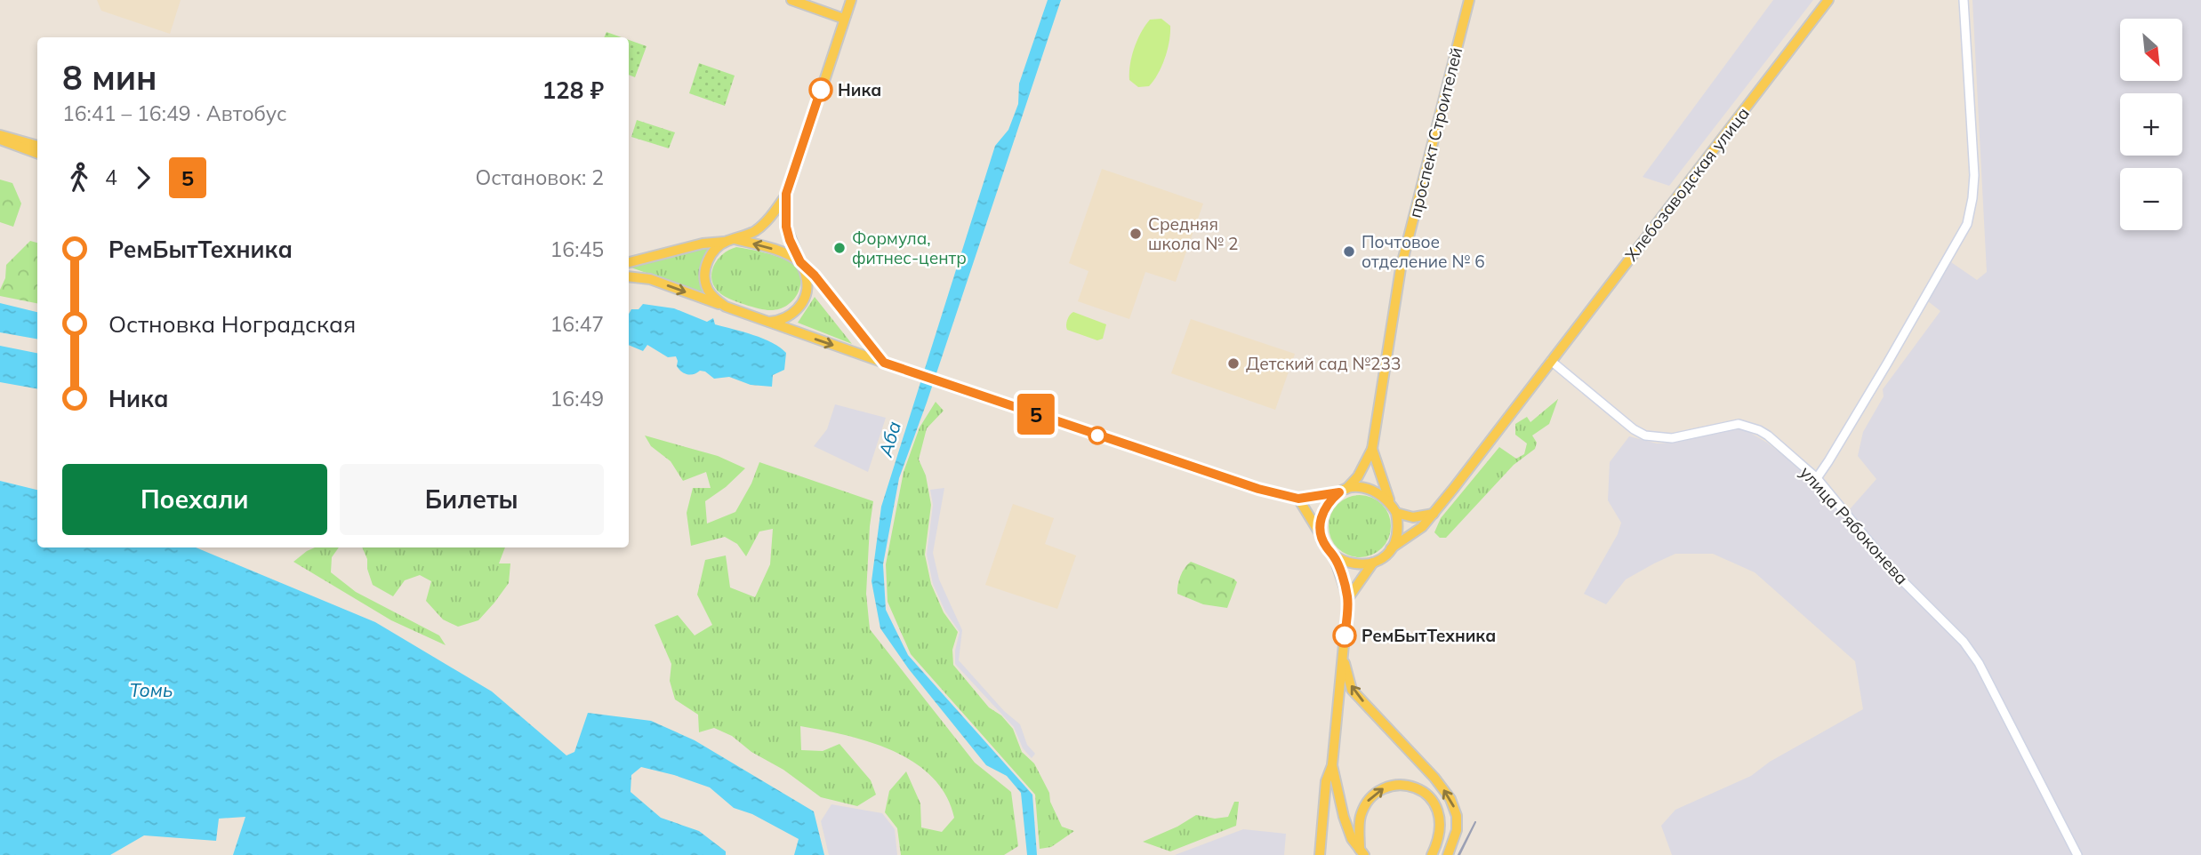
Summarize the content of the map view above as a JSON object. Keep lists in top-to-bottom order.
{
  "streets": {
    "main road": ["проспект Строителей", "Хлебозаводская улица"],
    "street": ["улица Рябоконева"]
  },
  "crossings": [
    ["Хлебозаводская улица", "улица Рябоконева"]
  ],
  "water": ["Аба", "Томь"],
  "places": [
    "Ника",
    "Средняя школа № 2",
    "Формула, фитнес-центр",
    "Почтовое отделение № 6",
    "Детский сад №233",
    "РемБытТехника"
  ],
  "lines": ["bus line 5"],
  "north": "bottom right",
  "page": {
    "on_map": "5",
    "map_buttons": ["+", "−"],
    "heading": ["8 мин", "16:41 – 16:49 · Автобус", "128 ₽"],
    "legs": ["4", "5", "Остановок: 2"],
    "list": [
      {
        "name": "РемБытТехника",
        "value": "16:45"
      },
      {
        "name": "Остновка Ноградская",
        "value": "16:47"
      },
      {
        "name": "Ника",
        "value": "16:49"
      }
    ],
    "buttons": ["Поехали", "Билеты"]
  }
}
